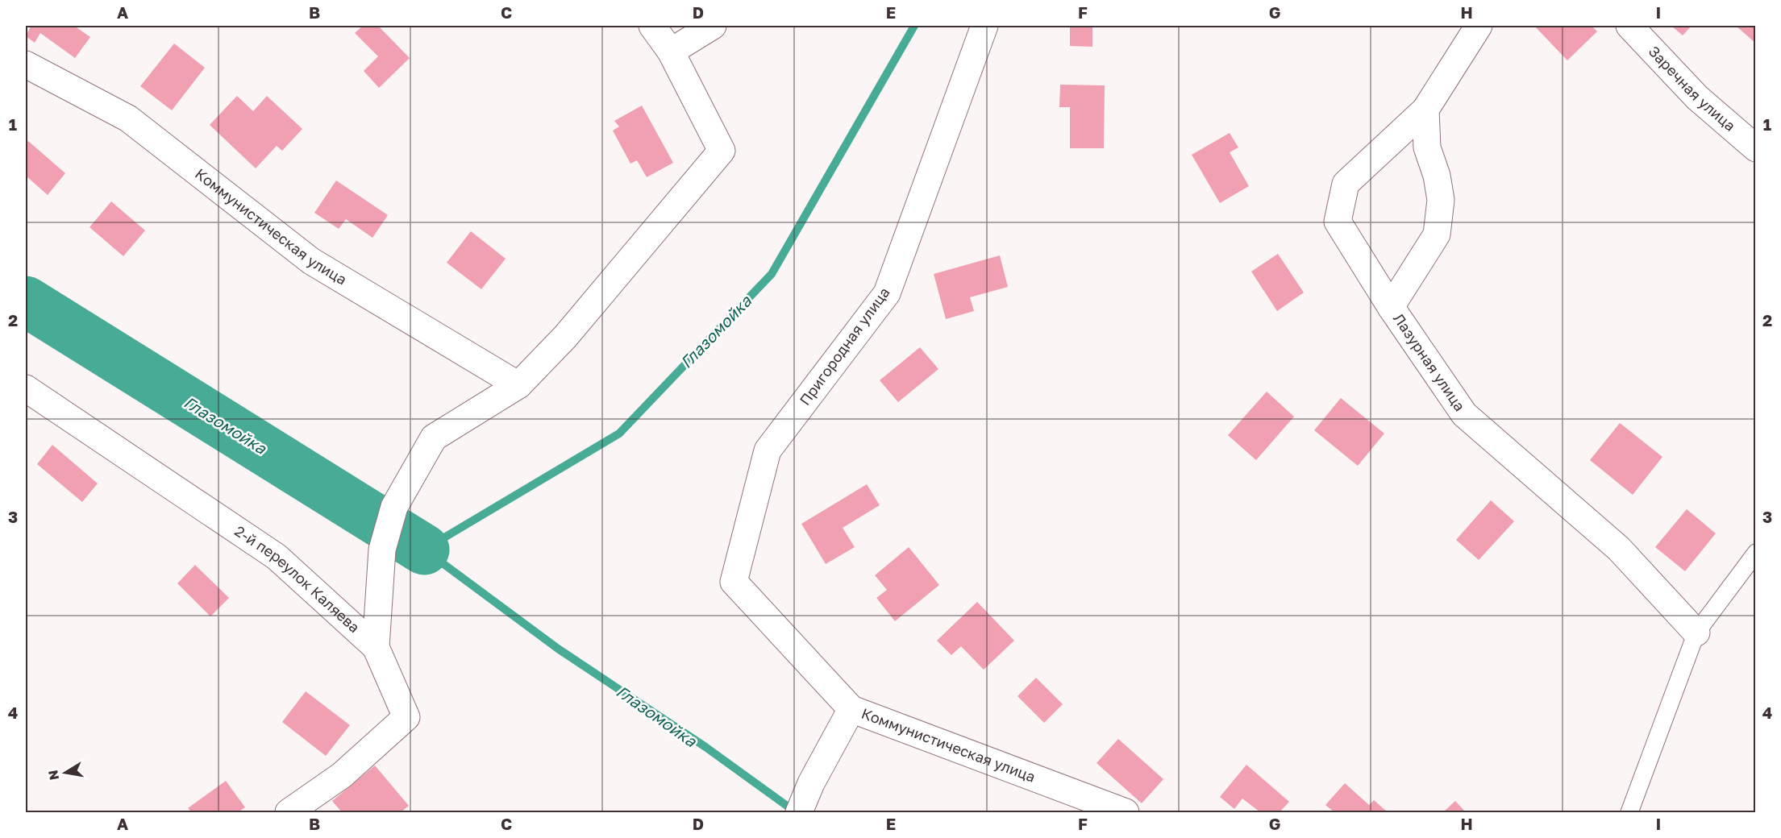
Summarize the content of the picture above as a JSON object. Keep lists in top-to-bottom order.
{
  "streets": {
    "street": [
      "Заречная улица",
      "Коммунистическая улица",
      "Пригородная улица",
      "Лазурная улица",
      "2-й переулок Каляева"
    ]
  },
  "crossings": [
    ["Коммунистическая улица", "Пригородная улица"]
  ],
  "water": ["Глазомойка"],
  "north": "left",
  "grid": {
    "columns": [
      "A",
      "B",
      "C",
      "D",
      "E",
      "F",
      "G",
      "H",
      "I"
    ],
    "rows": [
      "1",
      "2",
      "3",
      "4"
    ]
  }
}
